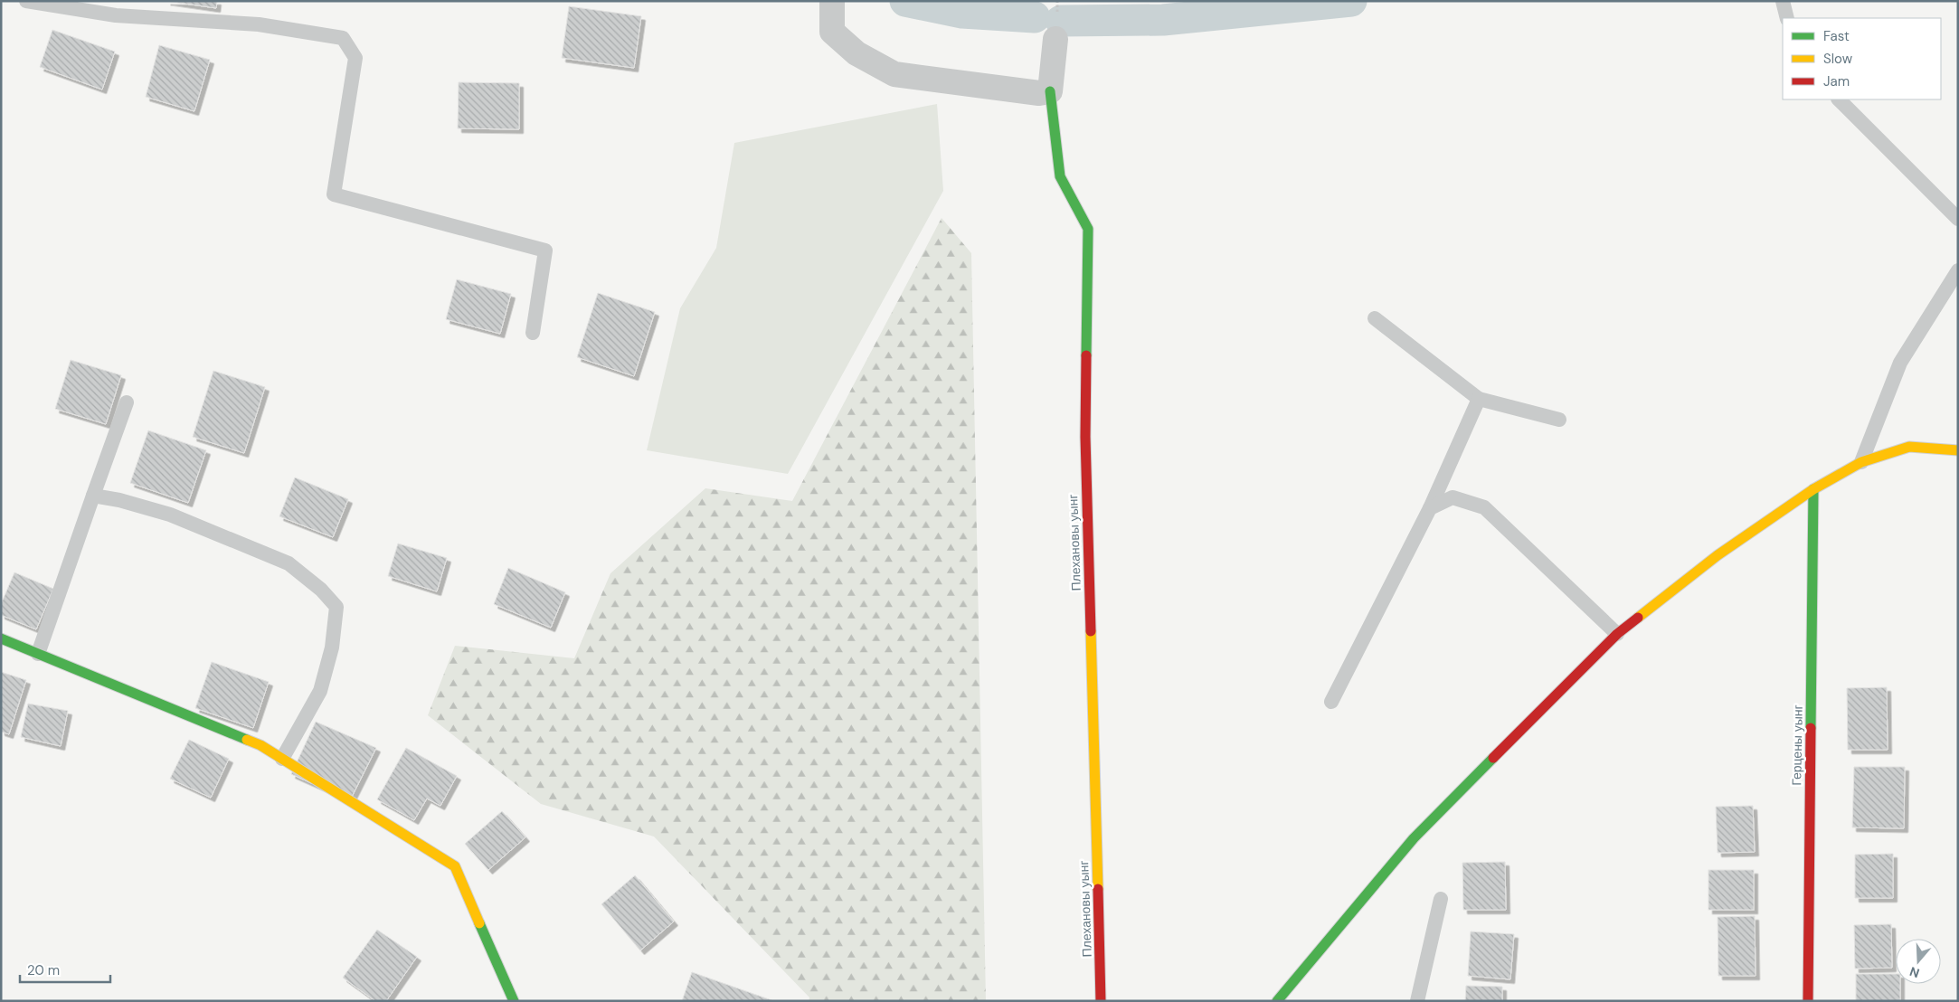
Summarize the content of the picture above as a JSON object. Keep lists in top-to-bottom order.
{
  "streets": {
    "street": ["Плехановы уынг", "Герцены уынг"]
  },
  "legend": ["Fast", "Slow", "Jam"],
  "scale_bar": "20 m",
  "north": "bottom"
}
